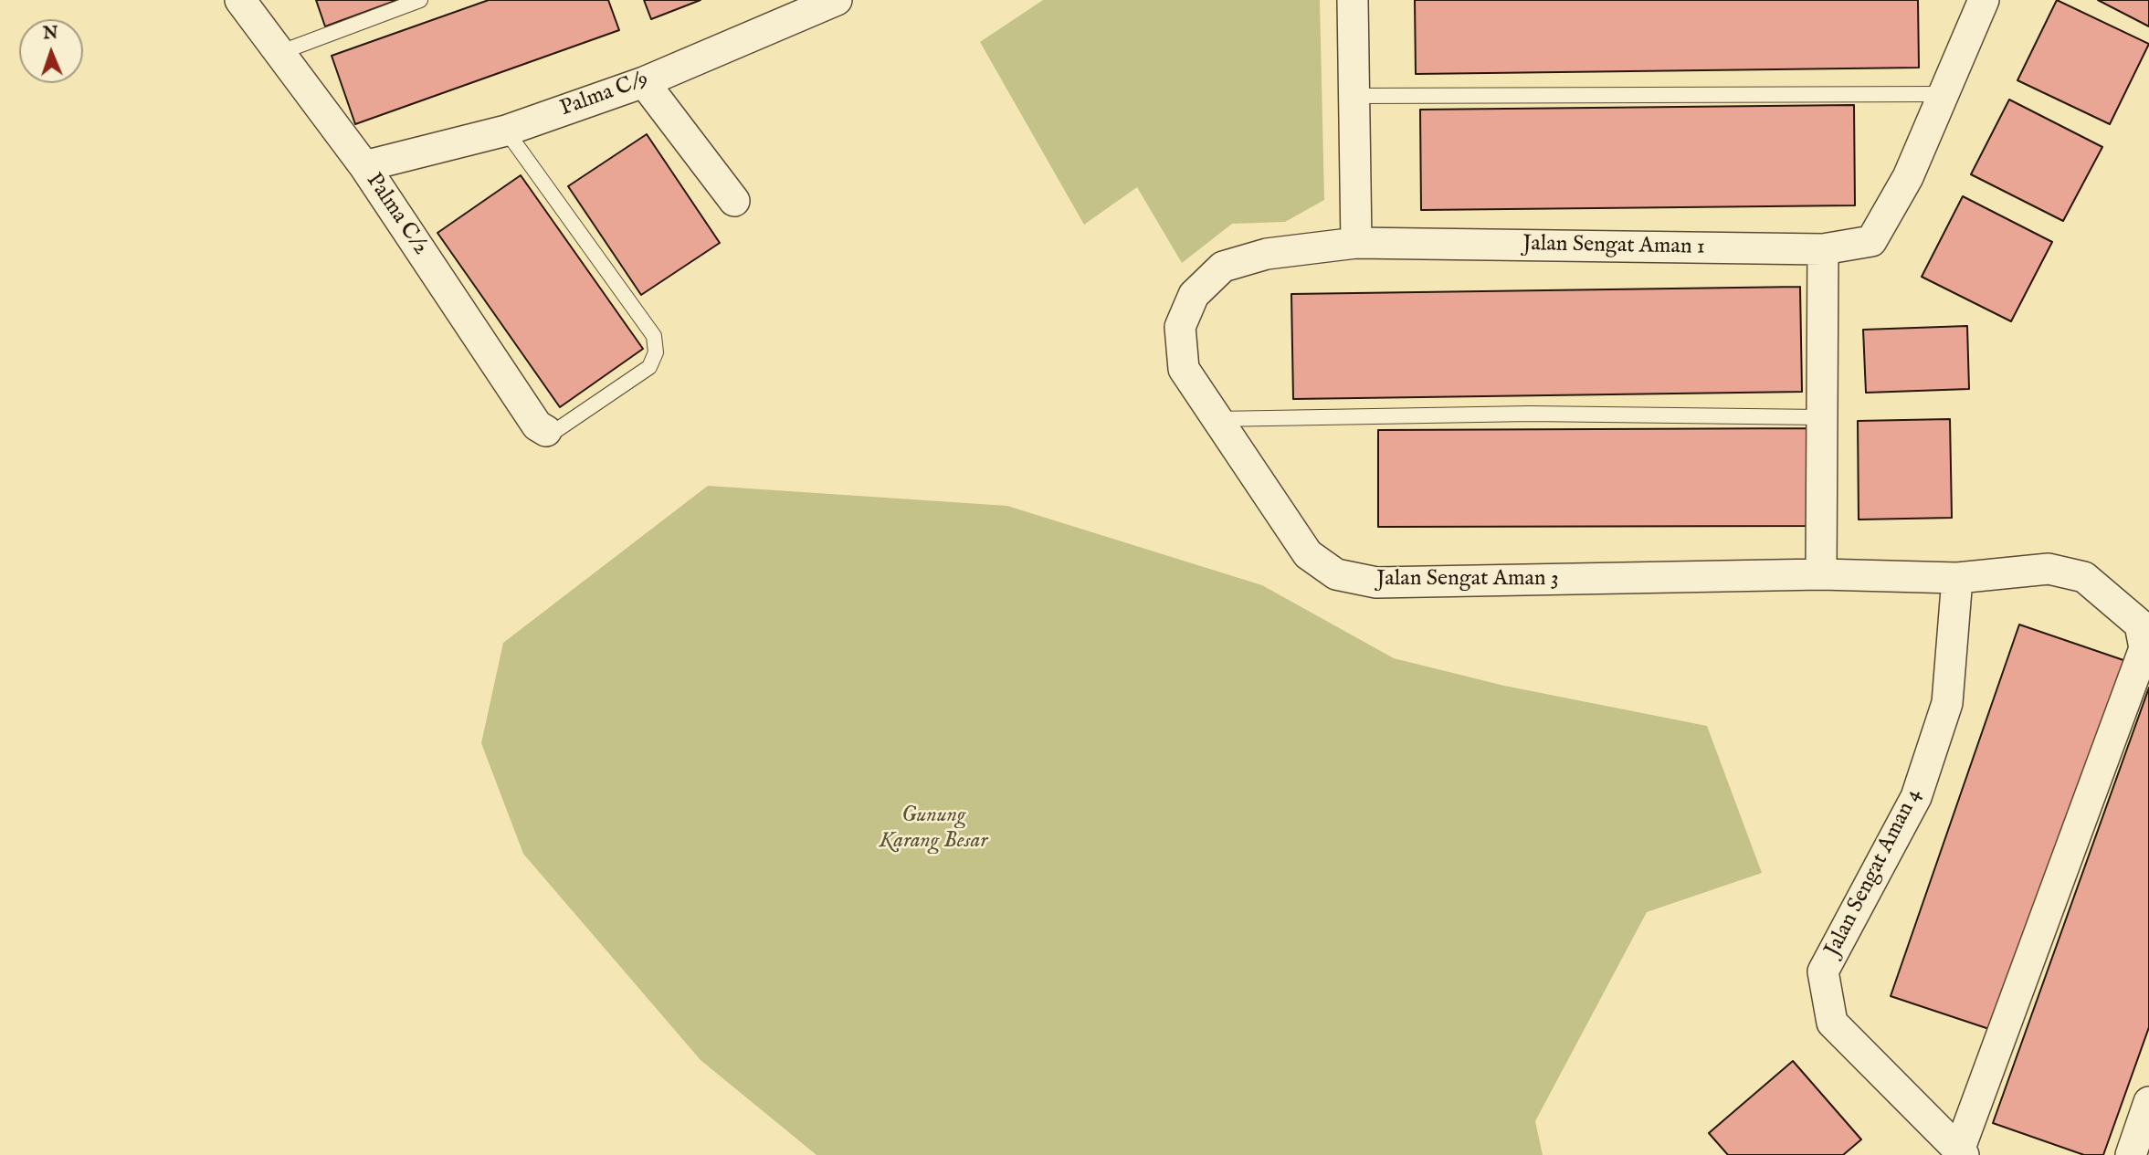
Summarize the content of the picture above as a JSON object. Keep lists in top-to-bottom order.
{
  "streets": {
    "street": [
      "Palma C/9",
      "Palma C/2",
      "Jalan Sengat Aman 1",
      "Jalan Sengat Aman 3",
      "Jalan Sengat Aman 4"
    ]
  },
  "crossings": [
    ["Palma C/9", "Palma C/2"],
    ["Jalan Sengat Aman 1", "Jalan Sengat Aman 3"],
    ["Jalan Sengat Aman 3", "Jalan Sengat Aman 4"]
  ],
  "parks": ["Gunung Karang Besar"],
  "north": "top"
}
